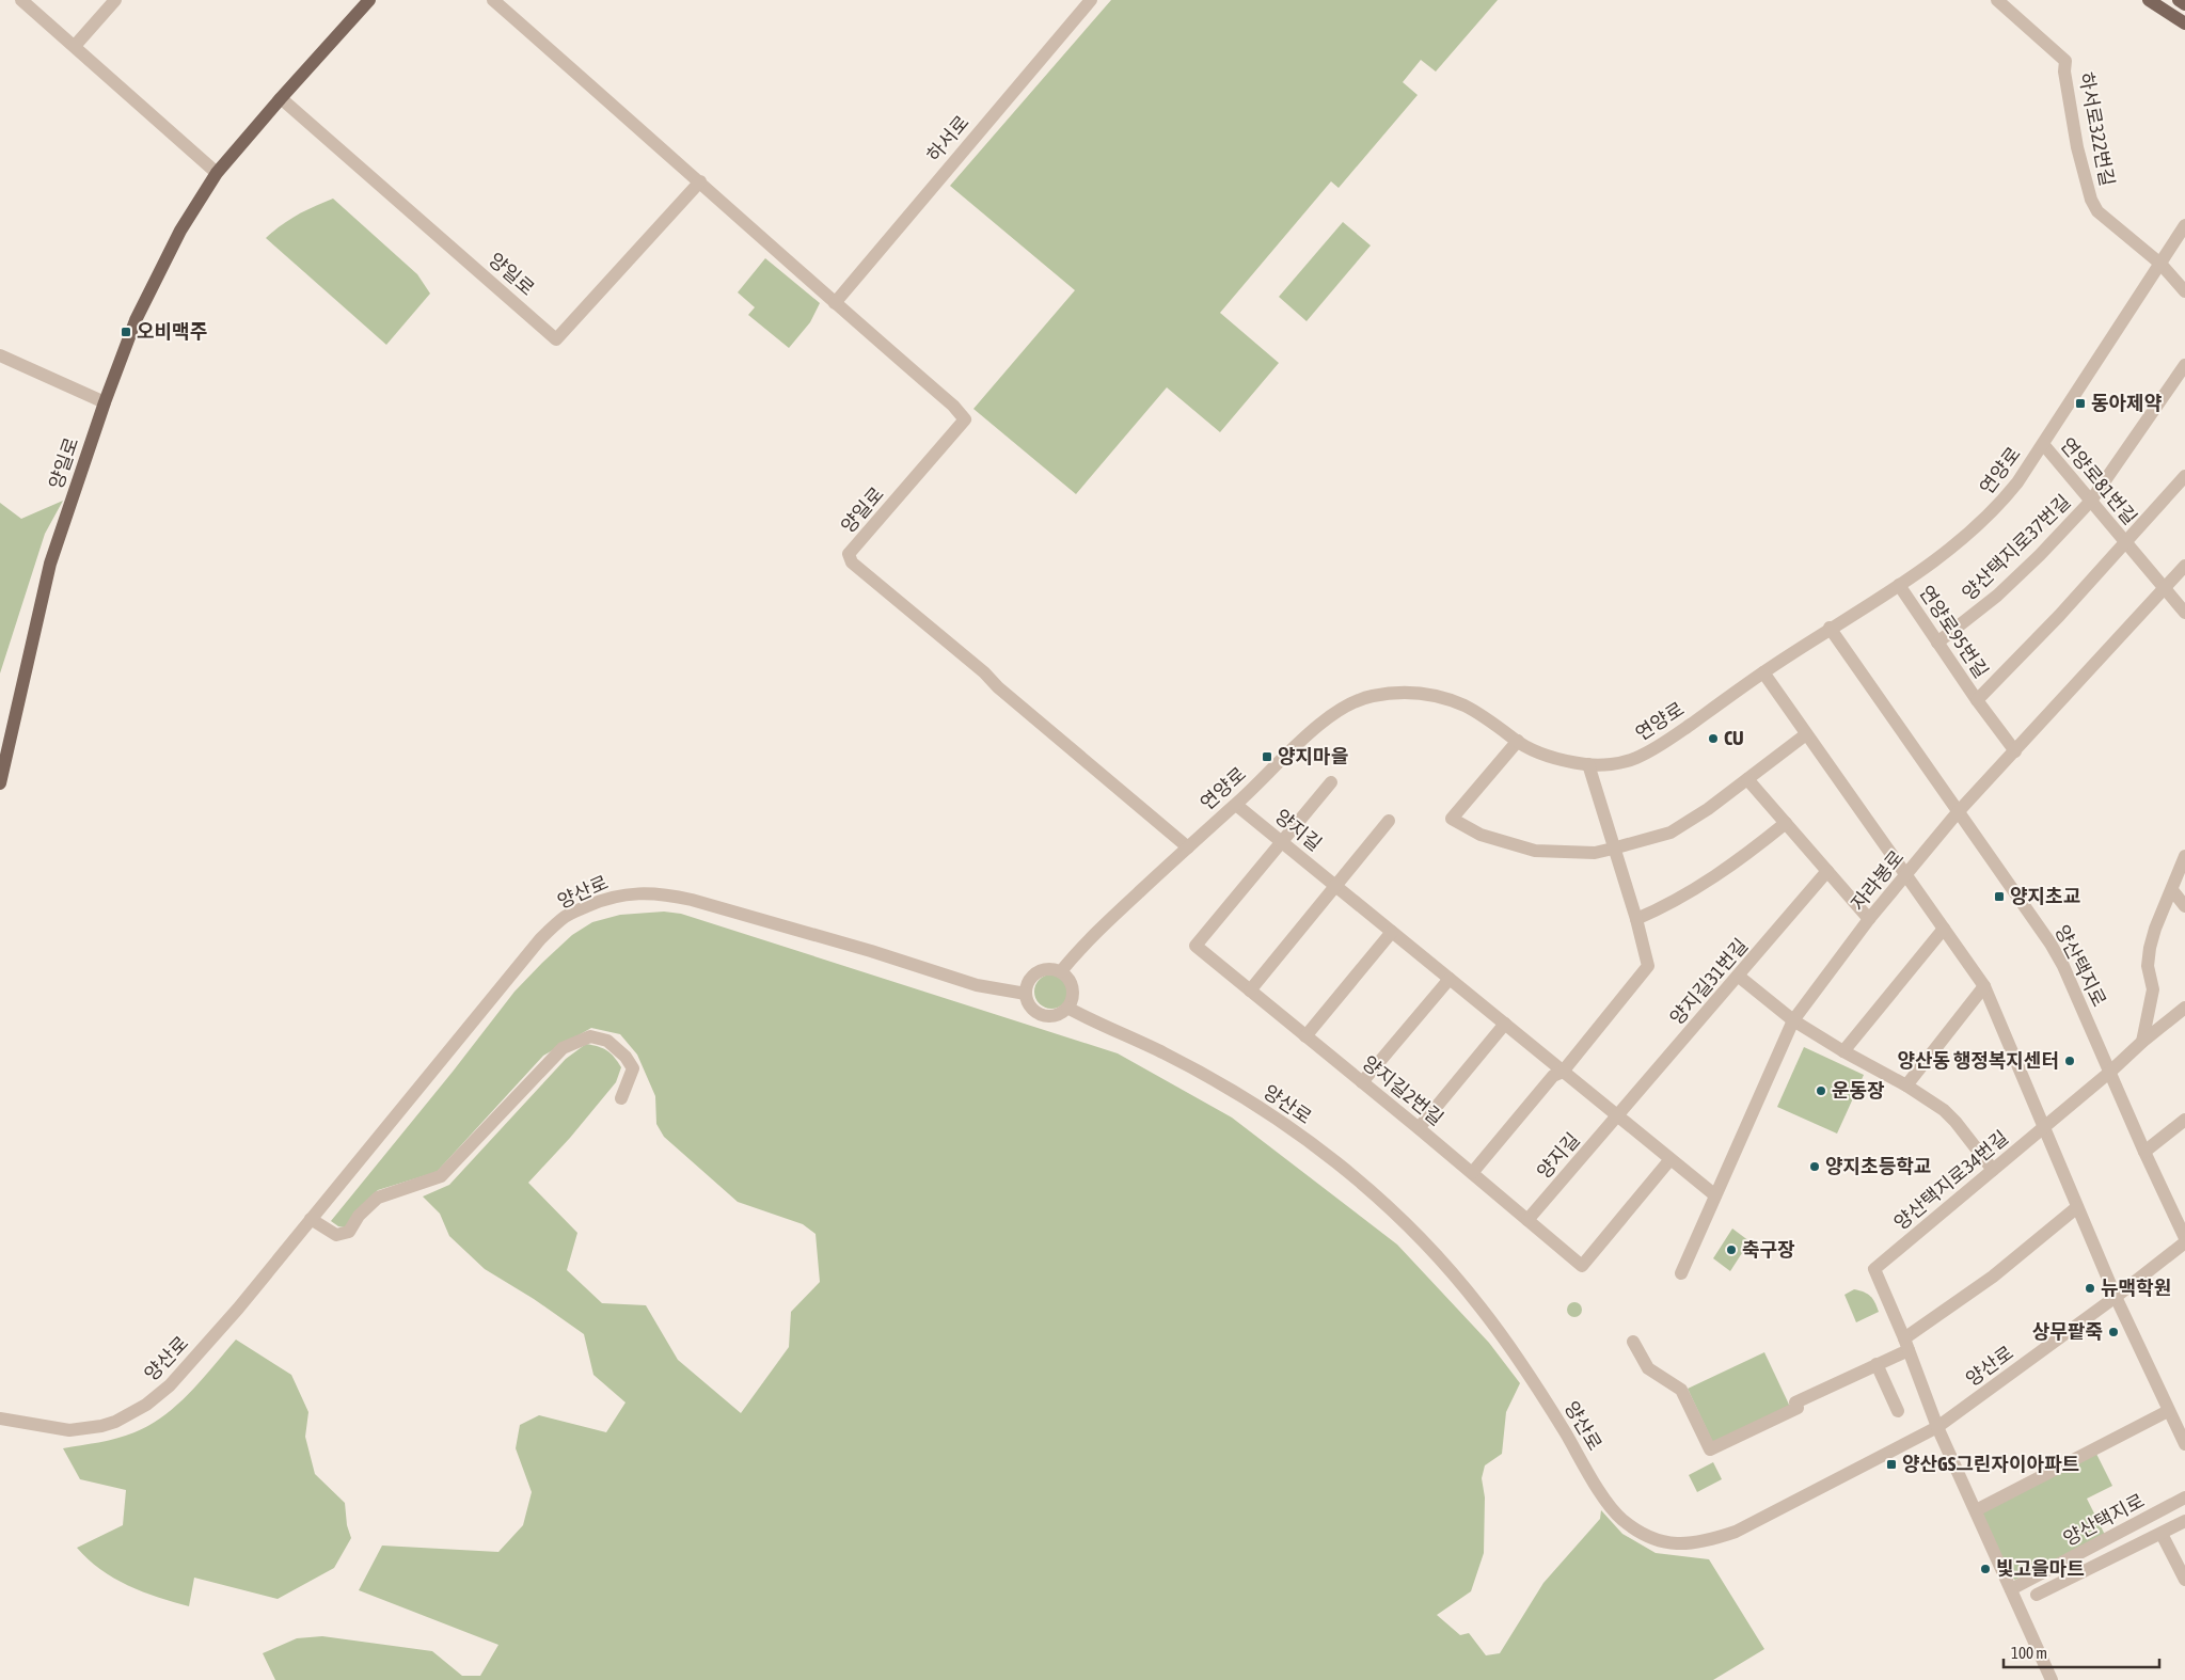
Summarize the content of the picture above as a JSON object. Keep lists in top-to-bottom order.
{
  "streets": {
    "main road": ["양일로"],
    "street": [
      "하서로322번길",
      "하서로",
      "연양로",
      "연양로81번길",
      "양산택지로37번길",
      "연양로95번길",
      "양지길",
      "자라봉로",
      "양산로",
      "양산택지로",
      "양지길31번길",
      "양지길2번길",
      "양산택지로34번길"
    ]
  },
  "crossings": [
    ["하서로322번길", "연양로"],
    ["하서로", "양일로"],
    ["양일로", "연양로"],
    ["연양로", "연양로81번길"],
    ["연양로", "연양로95번길"],
    ["연양로", "양지길"],
    ["연양로", "양산로"],
    ["연양로", "양산택지로"],
    ["연양로81번길", "양산택지로37번길"],
    ["연양로81번길", "연양로95번길"],
    ["연양로81번길", "자라봉로"],
    ["양산택지로37번길", "연양로95번길"],
    ["연양로95번길", "자라봉로"],
    ["양지길", "자라봉로"],
    ["양지길", "양지길31번길"],
    ["양지길", "양지길2번길"],
    ["자라봉로", "양산택지로"],
    ["양산로", "양산택지로"],
    ["양산로", "양산택지로34번길"],
    ["양산택지로", "양산택지로34번길"]
  ],
  "places": {
    "transit": [
      "오비맥주",
      "동아제약",
      "양지마을",
      "양지초교",
      "양산GS그린자이아파트"
    ],
    "other": [
      "CU",
      "양산동 행정복지센터",
      "운동장",
      "양지초등학교",
      "축구장",
      "뉴맥학원",
      "상무팥죽",
      "빛고을마트"
    ]
  },
  "scale_bar": "100 m"
}
